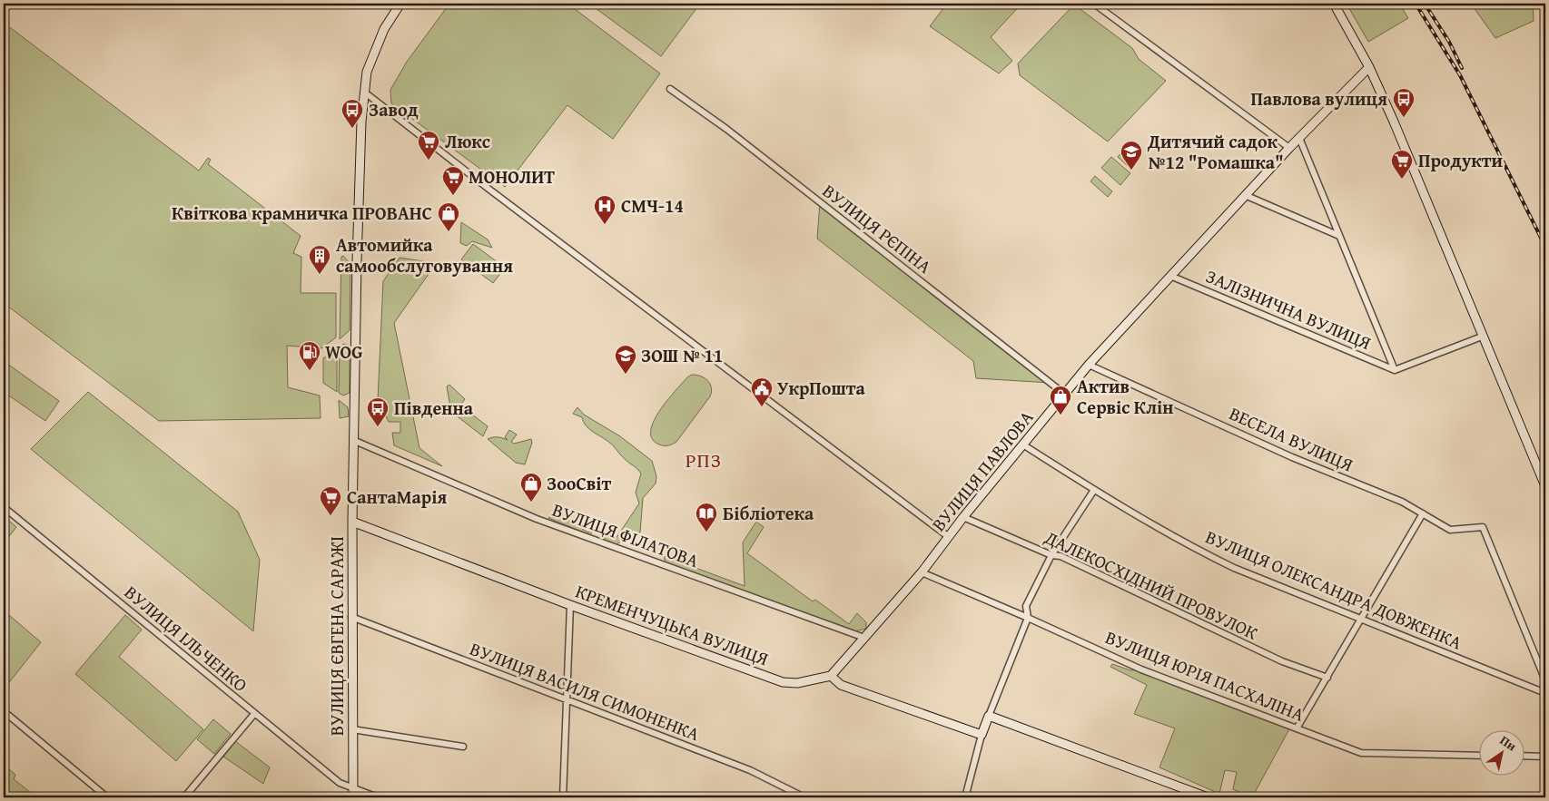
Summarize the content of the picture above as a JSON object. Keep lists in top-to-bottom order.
{
  "streets": {
    "street": [
      "ВУЛИЦЯ РЄПІНА",
      "ЗАЛІЗНИЧНА ВУЛИЦЯ",
      "ВЕСЕЛА ВУЛИЦЯ",
      "ВУЛИЦЯ ПАВЛОВА",
      "ВУЛИЦЯ ФІЛАТОВА",
      "ДАЛЕКОСХІДНИЙ ПРОВУЛОК",
      "ВУЛИЦЯ ОЛЕКСАНДРА ДОВЖЕНКА",
      "КРЕМЕНЧУЦЬКА ВУЛИЦЯ",
      "ВУЛИЦЯ ЄВГЕНА САРАЖІ",
      "ВУЛИЦЯ ІЛЬЧЕНКО",
      "ВУЛИЦЯ ЮРІЯ ПАСХАЛІНА",
      "ВУЛИЦЯ ВАСИЛЯ СИМОНЕНКА"
    ]
  },
  "crossings": [
    ["ВУЛИЦЯ РЄПІНА", "ВУЛИЦЯ ПАВЛОВА"],
    ["ЗАЛІЗНИЧНА ВУЛИЦЯ", "ВУЛИЦЯ ПАВЛОВА"],
    ["ВЕСЕЛА ВУЛИЦЯ", "ВУЛИЦЯ ПАВЛОВА"],
    ["ВУЛИЦЯ ПАВЛОВА", "ВУЛИЦЯ ФІЛАТОВА"],
    ["ВУЛИЦЯ ПАВЛОВА", "ДАЛЕКОСХІДНИЙ ПРОВУЛОК"],
    ["ВУЛИЦЯ ПАВЛОВА", "ВУЛИЦЯ ОЛЕКСАНДРА ДОВЖЕНКА"],
    ["ВУЛИЦЯ ПАВЛОВА", "КРЕМЕНЧУЦЬКА ВУЛИЦЯ"],
    ["ВУЛИЦЯ ПАВЛОВА", "ВУЛИЦЯ ЮРІЯ ПАСХАЛІНА"],
    ["ВУЛИЦЯ ФІЛАТОВА", "ВУЛИЦЯ ЄВГЕНА САРАЖІ"],
    ["КРЕМЕНЧУЦЬКА ВУЛИЦЯ", "ВУЛИЦЯ ЄВГЕНА САРАЖІ"],
    ["ВУЛИЦЯ ЄВГЕНА САРАЖІ", "ВУЛИЦЯ ІЛЬЧЕНКО"],
    ["ВУЛИЦЯ ЄВГЕНА САРАЖІ", "ВУЛИЦЯ ВАСИЛЯ СИМОНЕНКА"]
  ],
  "districts": ["РПЗ"],
  "places": {
    "bus stop": ["Павлова вулиця", "Завод", "Південна"],
    "supermarket": [
      "Люкс",
      "Продукти",
      "МОНОЛИТ",
      "СантаМарія"
    ],
    "school or university": ["Дитячий садок №12 \"Ромашка\"", "ЗОШ № 11"],
    "hospital": ["СМЧ-14"],
    "shop": ["Квіткова крамничка ПРОВАНС", "Актив Сервiс Клiн", "ЗооСвiт"],
    "building": ["Автомийка самообслуговування"],
    "fuel station": ["WOG"],
    "public building": ["УкрПошта"],
    "library": ["Бібліотека"]
  },
  "north": "top right"
}
